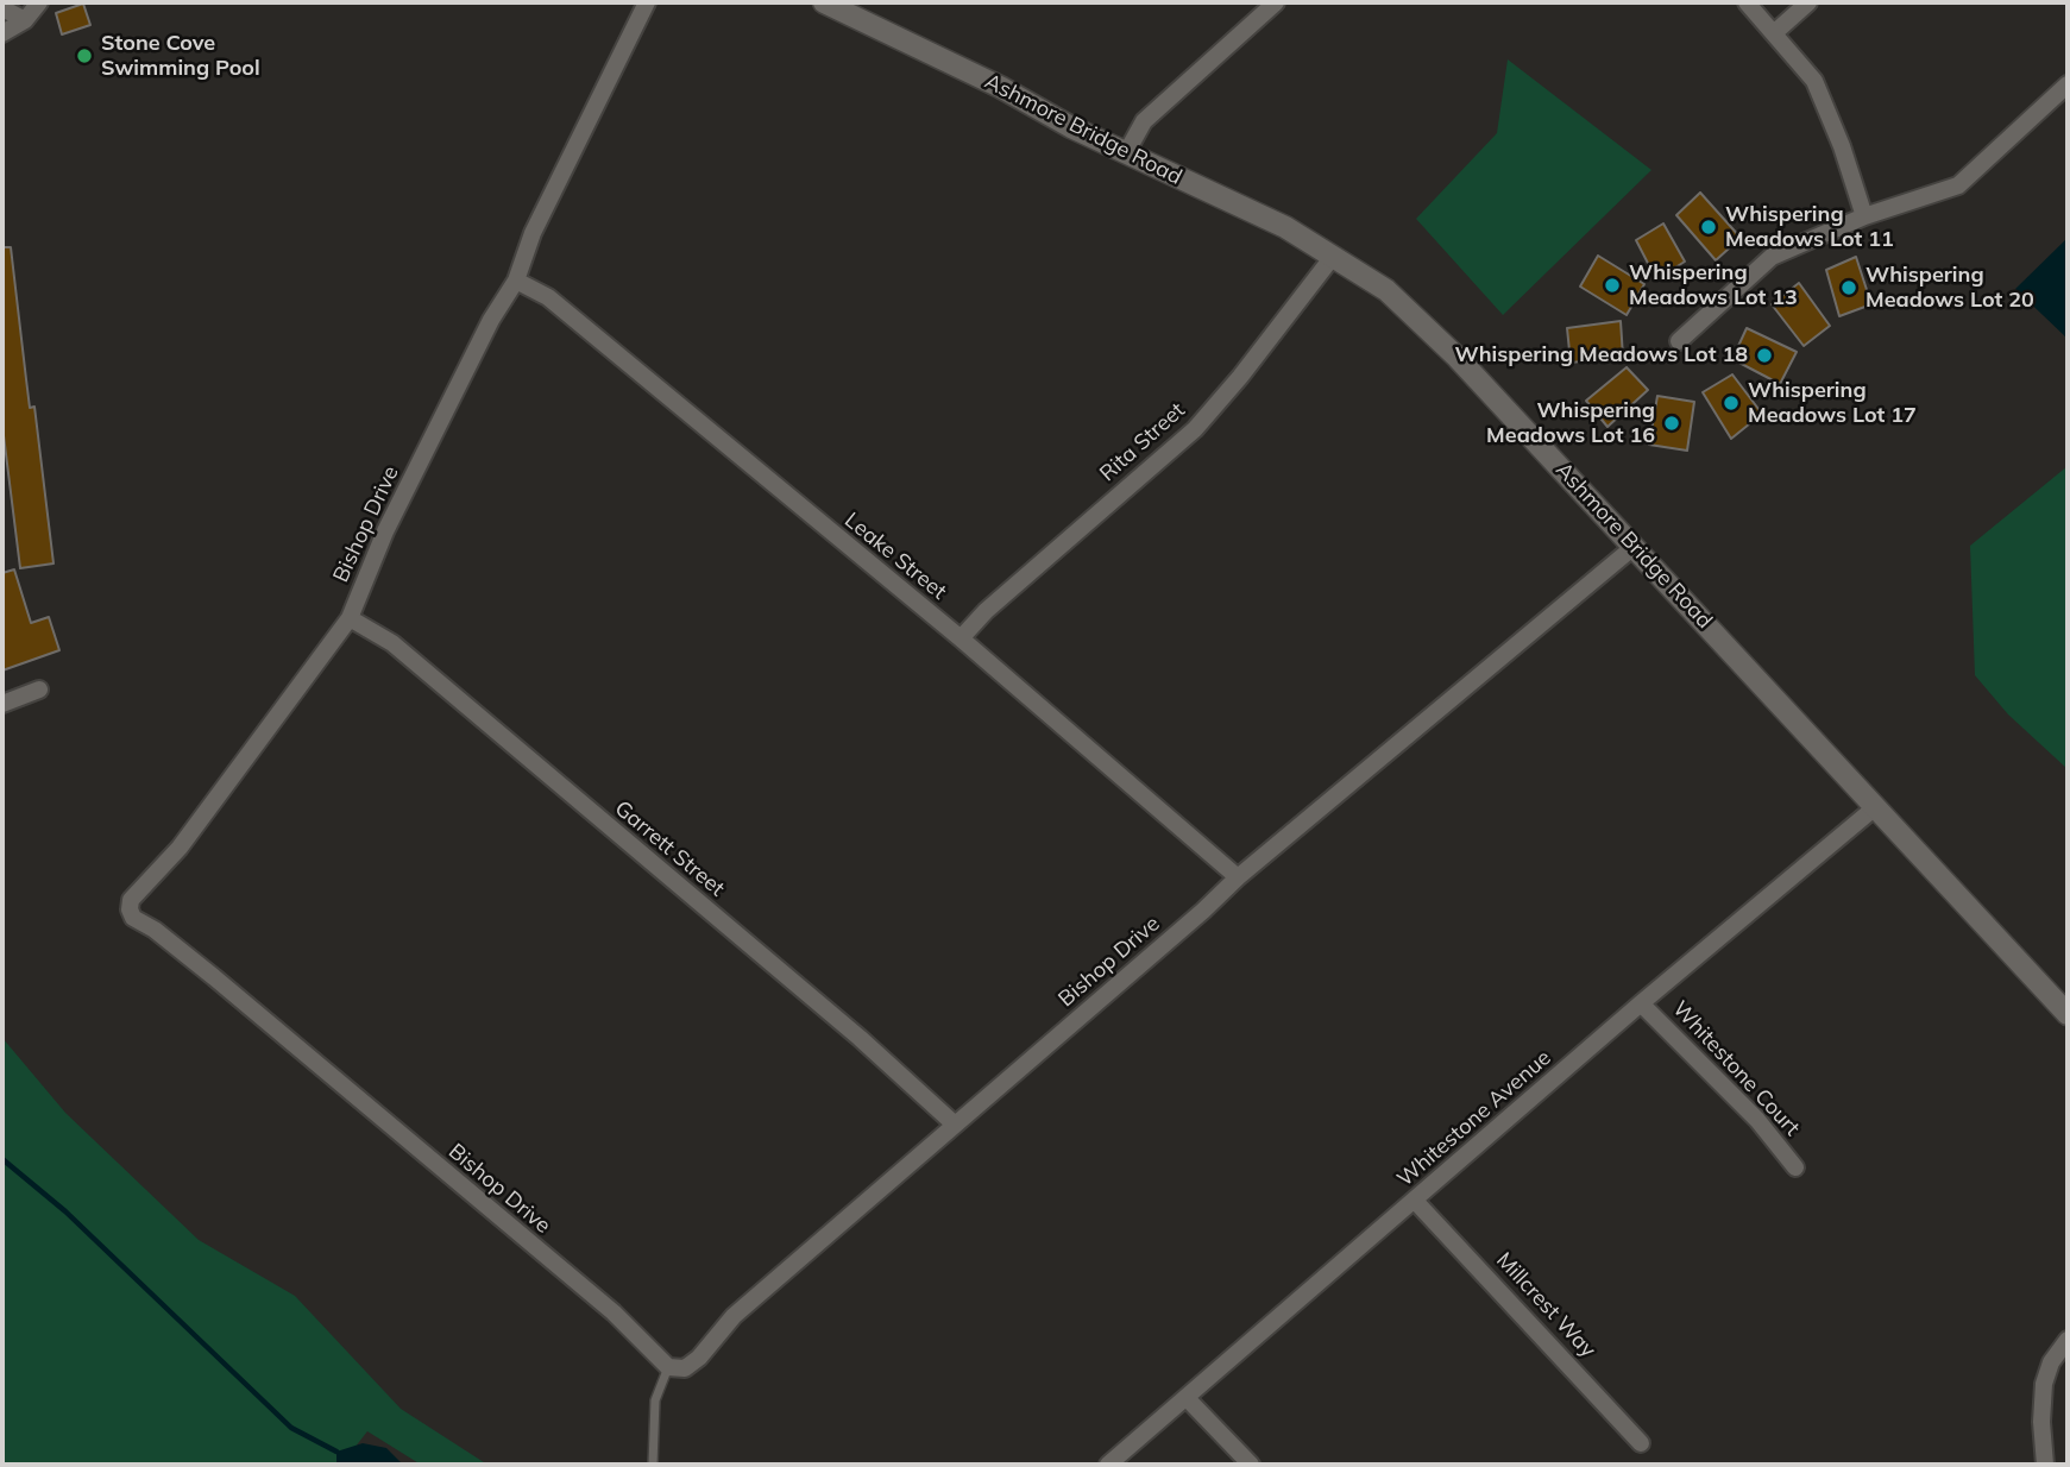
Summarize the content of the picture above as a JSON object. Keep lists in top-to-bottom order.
{
  "streets": {
    "main road": ["Ashmore Bridge Road"],
    "street": [
      "Rita Street",
      "Bishop Drive",
      "Leake Street",
      "Garrett Street",
      "Whitestone Court",
      "Whitestone Avenue",
      "Millcrest Way"
    ]
  },
  "crossings": [
    ["Ashmore Bridge Road", "Rita Street"],
    ["Ashmore Bridge Road", "Bishop Drive"],
    ["Ashmore Bridge Road", "Whitestone Avenue"],
    ["Rita Street", "Leake Street"],
    ["Bishop Drive", "Leake Street"],
    ["Bishop Drive", "Garrett Street"],
    ["Whitestone Court", "Whitestone Avenue"],
    ["Whitestone Avenue", "Millcrest Way"]
  ],
  "places": [
    "Stone Cove Swimming Pool",
    "Whispering Meadows Lot 11",
    "Whispering Meadows Lot 13",
    "Whispering Meadows Lot 20",
    "Whispering Meadows Lot 18",
    "Whispering Meadows Lot 17",
    "Whispering Meadows Lot 16"
  ]
}
